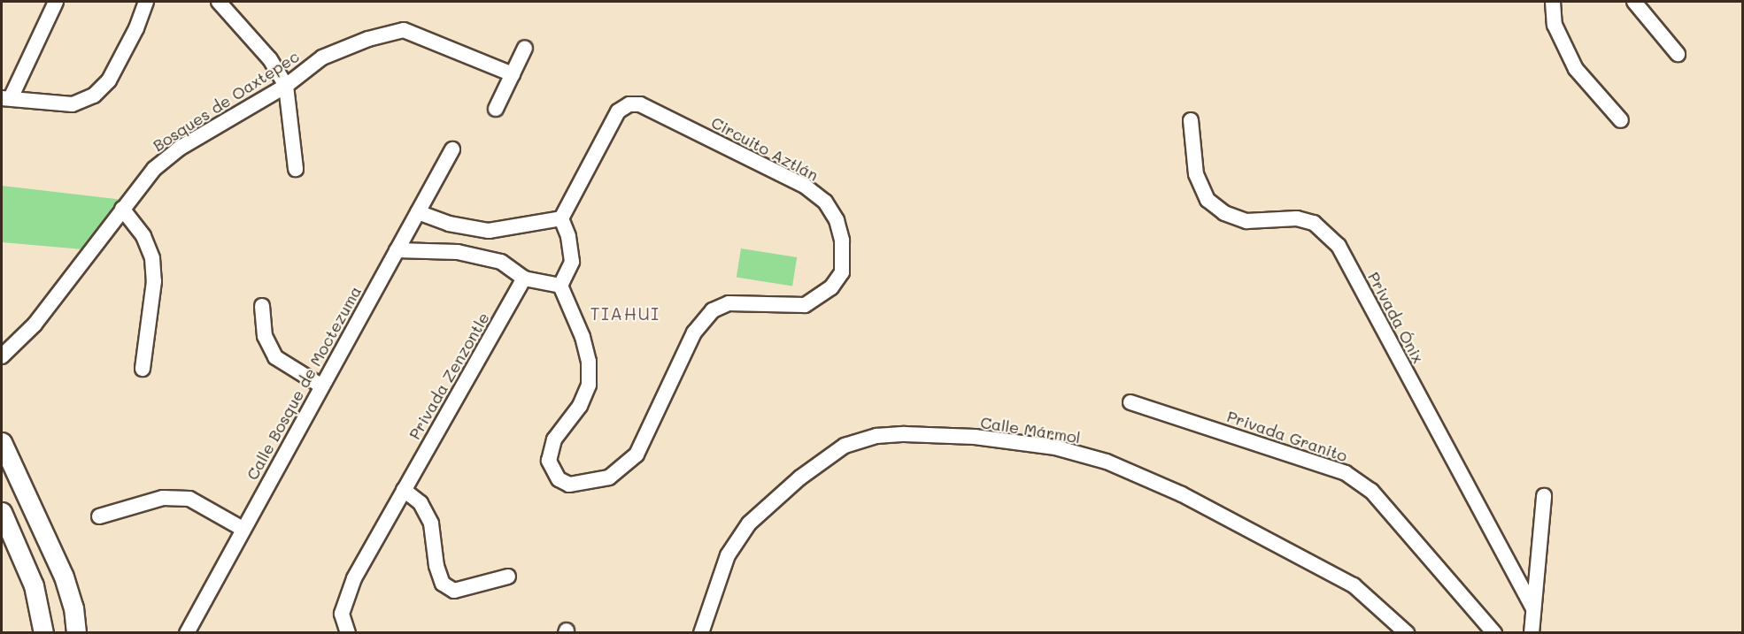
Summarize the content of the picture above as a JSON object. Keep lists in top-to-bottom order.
{
  "streets": {
    "street": [
      "Bosques de Oaxtepec",
      "Circuito Aztlán",
      "Privada Ónix",
      "Privada Zenzontle",
      "Calle Bosque de Moctezuma",
      "Calle Mármol",
      "Privada Granito"
    ]
  },
  "districts": ["TIAHUI"]
}
